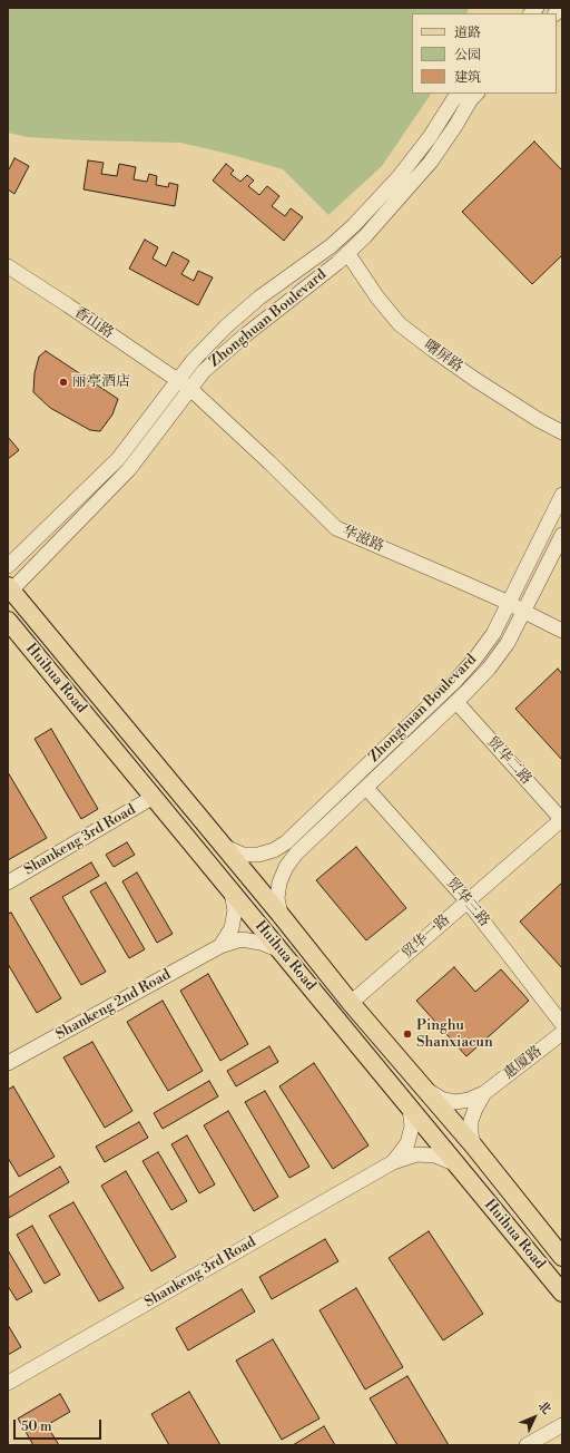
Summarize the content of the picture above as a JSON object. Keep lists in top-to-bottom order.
{
  "streets": {
    "main road": ["Huihua Road"],
    "street": [
      "Zhonghuan Boulevard",
      "香山路",
      "曙屏路",
      "华滋路",
      "贸华二路",
      "Shankeng 3rd Road",
      "贸华三路",
      "贸华一路",
      "Shankeng 2nd Road",
      "惠厦路"
    ]
  },
  "crossings": [
    ["Zhonghuan Boulevard", "香山路"],
    ["Zhonghuan Boulevard", "曙屏路"],
    ["Zhonghuan Boulevard", "华滋路"],
    ["Zhonghuan Boulevard", "Huihua Road"],
    ["Zhonghuan Boulevard", "贸华二路"],
    ["Zhonghuan Boulevard", "贸华三路"],
    ["香山路", "华滋路"],
    ["Huihua Road", "Shankeng 3rd Road"],
    ["Huihua Road", "贸华一路"],
    ["Huihua Road", "Shankeng 2nd Road"],
    ["贸华二路", "贸华一路"],
    ["贸华三路", "贸华一路"]
  ],
  "places": ["丽亭酒店", "Pinghu Shanxiacun"],
  "legend": ["道路", "公园", "建筑"],
  "scale_bar": "50 m",
  "north": "top right"
}
